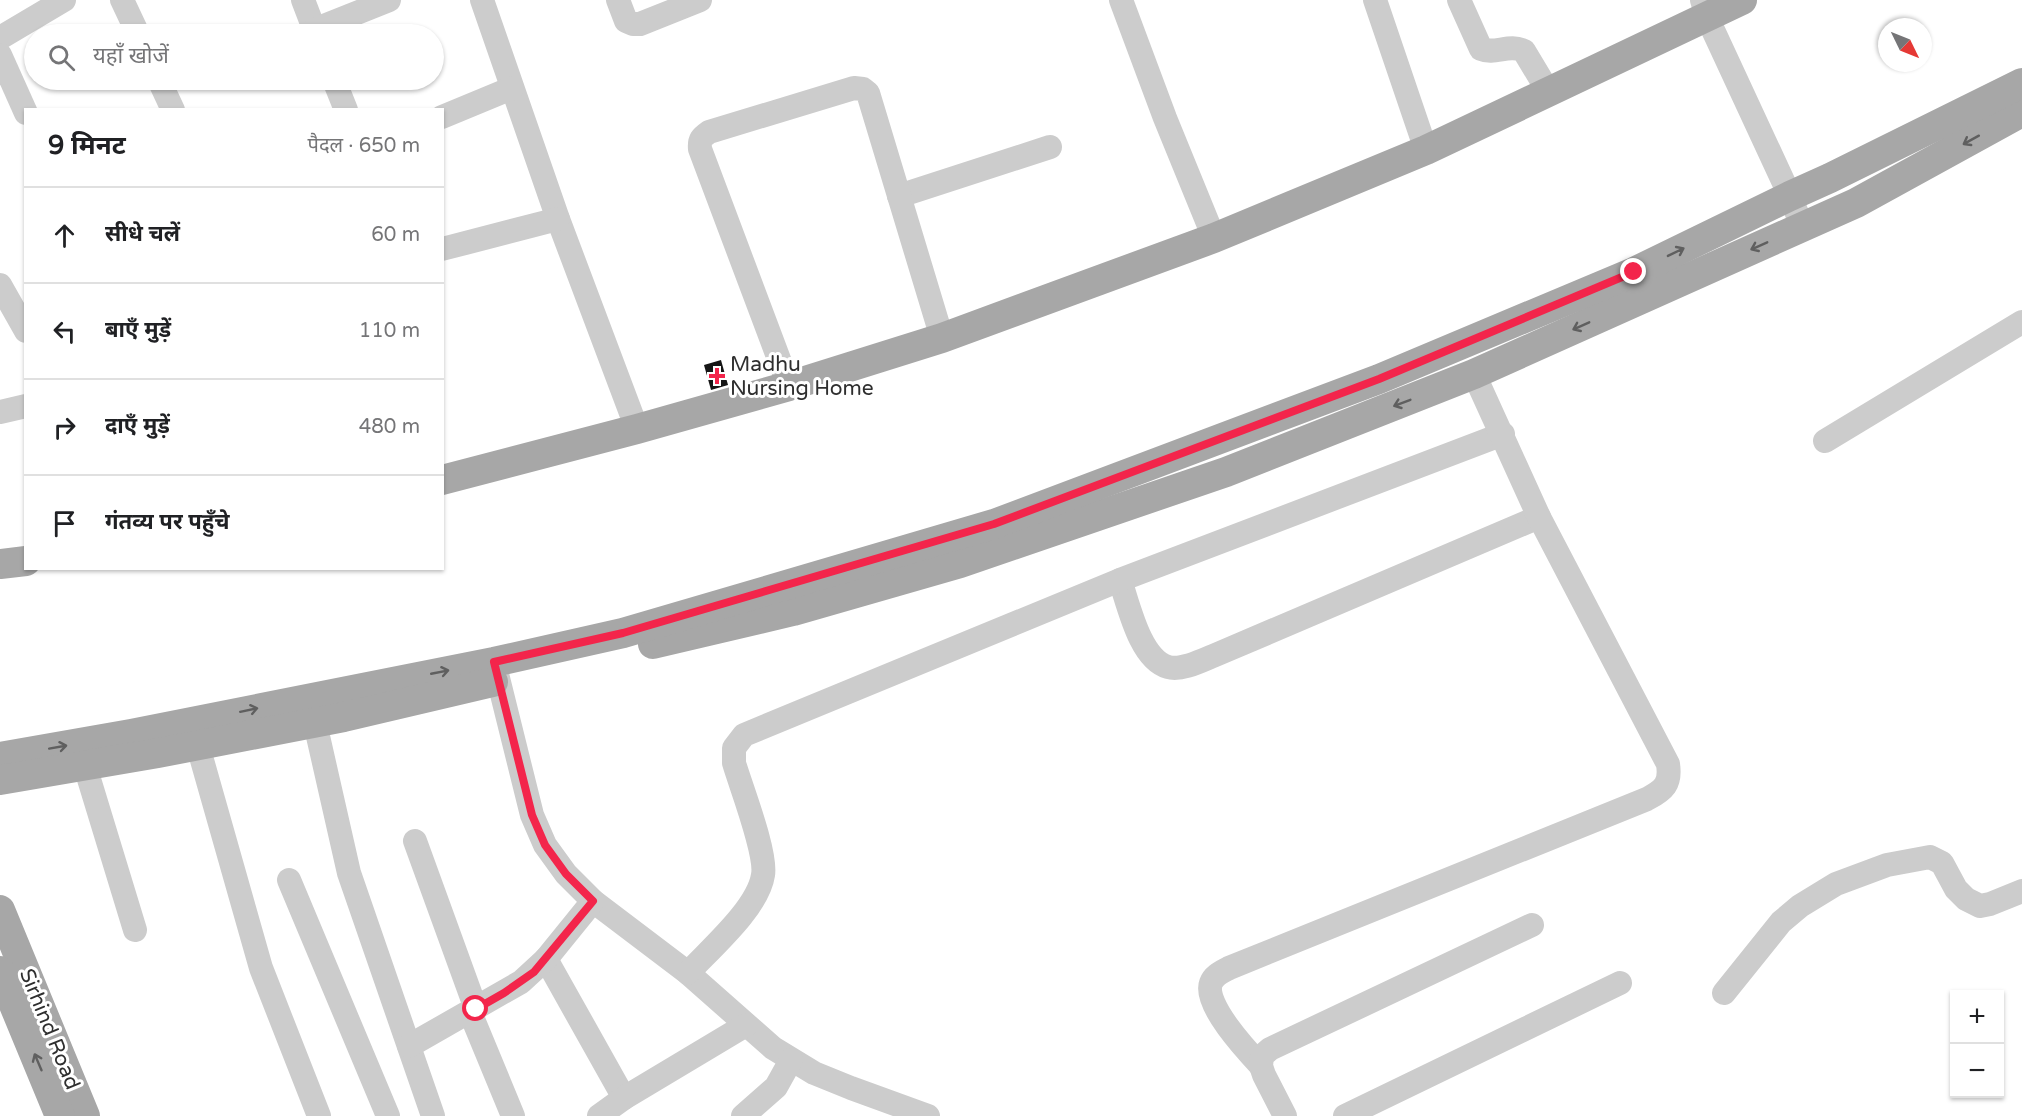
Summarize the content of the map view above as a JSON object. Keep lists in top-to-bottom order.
{
  "streets": {
    "main road": ["Sirhind Road"]
  },
  "places": {
    "health": ["Madhu Nursing Home"]
  },
  "north": "bottom right",
  "page": {
    "search": "यहाँ खोजें",
    "heading": ["9 मिनट", "पैदल · 650 m"],
    "list": [
      ["सीधे चलें", "60 m"],
      ["बाएँ मुड़ें", "110 m"],
      ["दाएँ मुड़ें", "480 m"],
      "गंतव्य पर पहुँचे"
    ],
    "map_buttons": ["+", "−"]
  }
}
